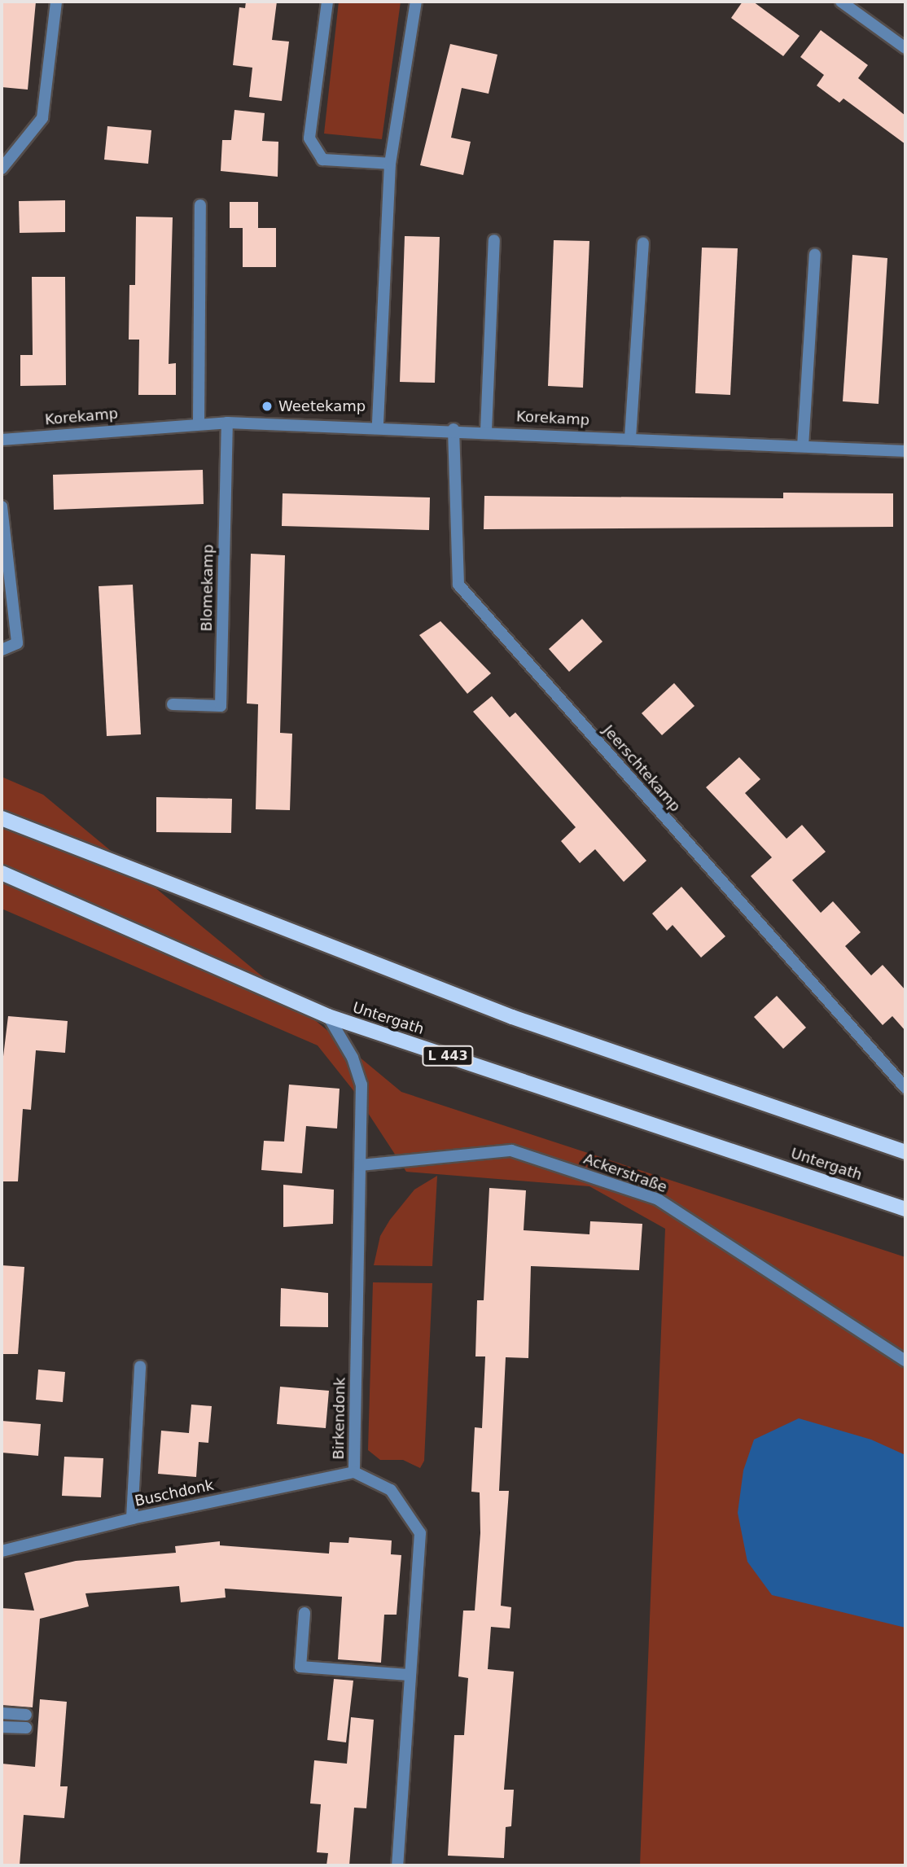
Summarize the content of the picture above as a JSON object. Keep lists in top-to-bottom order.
{
  "streets": {
    "main road": ["Untergath", "L 443"],
    "street": [
      "Korekamp",
      "Blomekamp",
      "Jeerschtekamp",
      "Ackerstraße",
      "Birkendonk",
      "Buschdonk"
    ]
  },
  "crossings": [
    ["Korekamp", "Blomekamp"],
    ["Korekamp", "Jeerschtekamp"],
    ["Untergath", "Birkendonk"],
    ["Ackerstraße", "Birkendonk"],
    ["Birkendonk", "Buschdonk"]
  ],
  "places": ["Weetekamp"]
}
